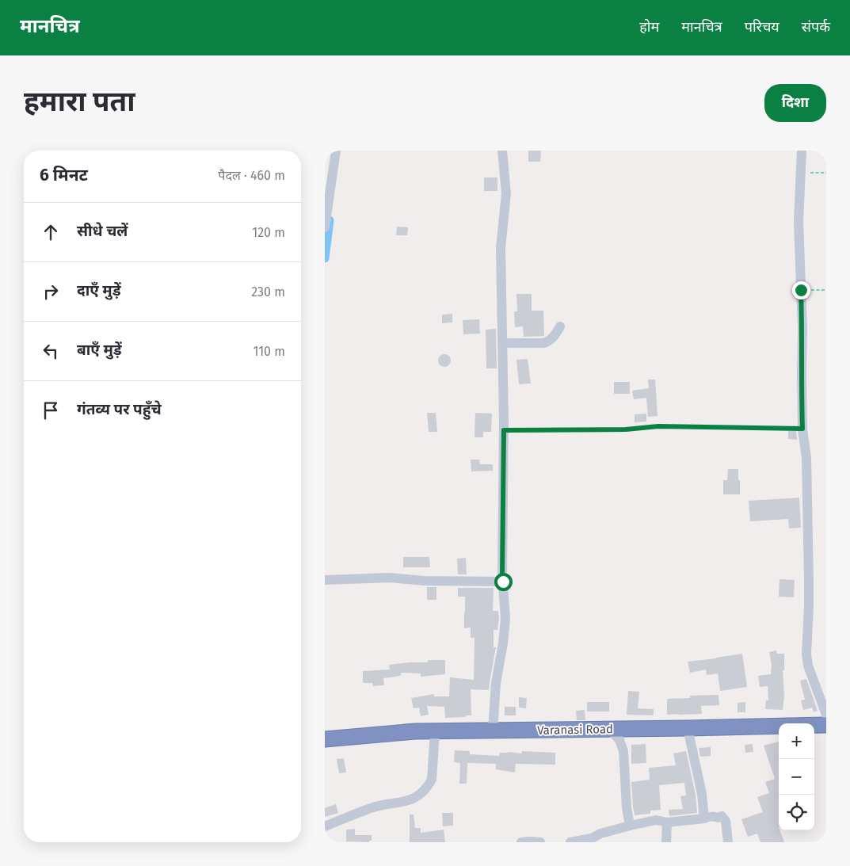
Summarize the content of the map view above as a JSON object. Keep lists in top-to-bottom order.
{
  "streets": {
    "highway": ["Varanasi Road"]
  },
  "page": {
    "header": "मानचित्र",
    "nav": [
      "होम",
      "मानचित्र",
      "परिचय",
      "संपर्क"
    ],
    "buttons": "दिशा",
    "title": "हमारा पता",
    "heading": ["6 मिनट", "पैदल · 460 m"],
    "list": [
      ["सीधे चलें", "120 m"],
      ["दाएँ मुड़ें", "230 m"],
      ["बाएँ मुड़ें", "110 m"],
      "गंतव्य पर पहुँचे"
    ],
    "map_buttons": ["+", "−"]
  }
}
